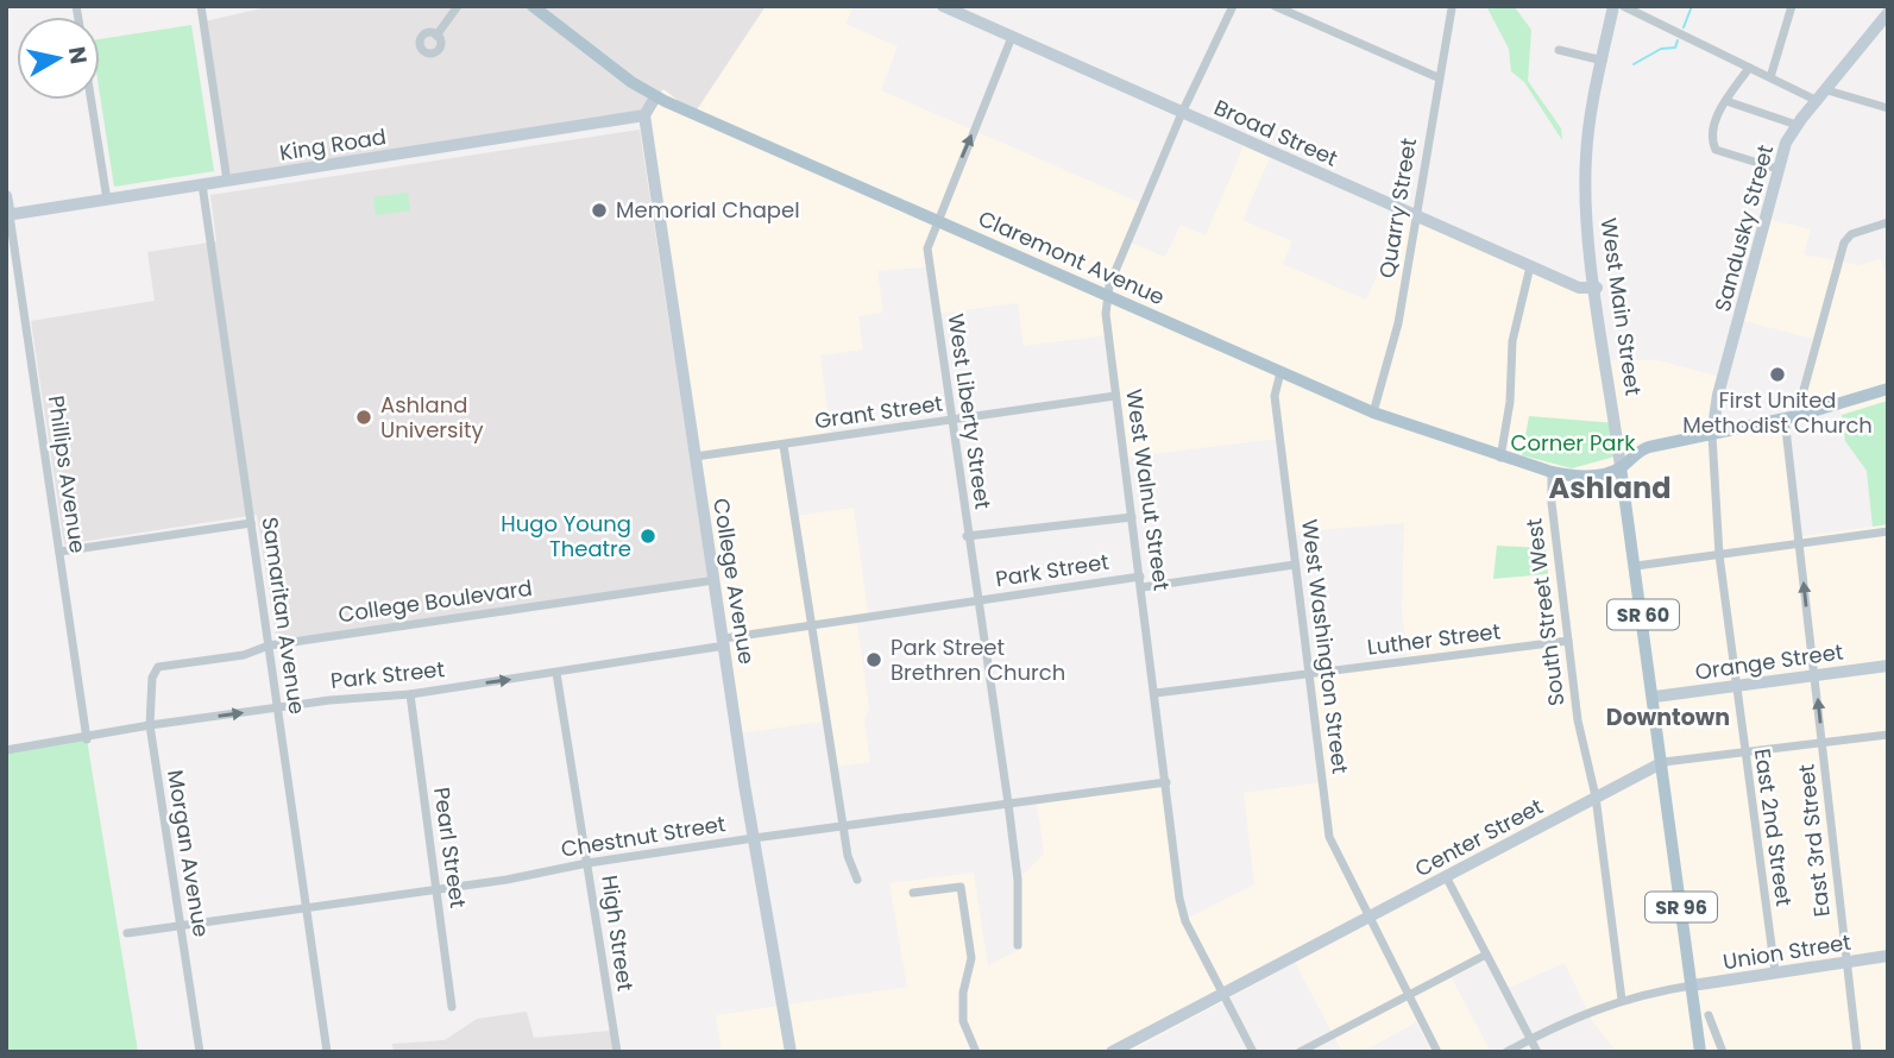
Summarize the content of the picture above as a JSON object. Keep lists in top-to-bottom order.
{
  "streets": {
    "main road": [
      "Claremont Avenue",
      "West Main Street",
      "SR 60",
      "SR 96"
    ],
    "street": [
      "Broad Street",
      "King Road",
      "Quarry Street",
      "Sandusky Street",
      "West Liberty Street",
      "Grant Street",
      "Phillips Avenue",
      "West Walnut Street",
      "Park Street",
      "College Avenue",
      "College Boulevard",
      "South Street West",
      "Samaritan Avenue",
      "Luther Street",
      "West Washington Street",
      "Orange Street",
      "East 2nd Street",
      "Chestnut Street",
      "Center Street",
      "East 3rd Street",
      "Pearl Street",
      "Morgan Avenue",
      "High Street",
      "Union Street"
    ]
  },
  "crossings": [
    ["Broad Street", "Quarry Street"],
    ["Broad Street", "West Main Street"],
    ["Broad Street", "West Liberty Street"],
    ["Broad Street", "West Walnut Street"],
    ["King Road", "Phillips Avenue"],
    ["King Road", "College Avenue"],
    ["King Road", "Samaritan Avenue"],
    ["Quarry Street", "Claremont Avenue"],
    ["Sandusky Street", "Claremont Avenue"],
    ["Sandusky Street", "East 2nd Street"],
    ["Claremont Avenue", "West Main Street"],
    ["Claremont Avenue", "West Liberty Street"],
    ["Claremont Avenue", "West Walnut Street"],
    ["Claremont Avenue", "South Street West"],
    ["Claremont Avenue", "West Washington Street"],
    ["Claremont Avenue", "East 2nd Street"],
    ["Claremont Avenue", "East 3rd Street"],
    ["West Main Street", "Orange Street"],
    ["West Main Street", "Center Street"],
    ["West Main Street", "SR 96"],
    ["West Liberty Street", "Grant Street"],
    ["West Liberty Street", "Park Street"],
    ["West Liberty Street", "Chestnut Street"],
    ["Grant Street", "West Walnut Street"],
    ["Grant Street", "College Avenue"],
    ["Phillips Avenue", "Park Street"],
    ["West Walnut Street", "Park Street"],
    ["West Walnut Street", "Luther Street"],
    ["West Walnut Street", "Chestnut Street"],
    ["West Walnut Street", "Center Street"],
    ["Park Street", "College Avenue"],
    ["Park Street", "Samaritan Avenue"],
    ["Park Street", "Pearl Street"],
    ["Park Street", "Morgan Avenue"],
    ["Park Street", "High Street"],
    ["College Avenue", "College Boulevard"],
    ["College Avenue", "Chestnut Street"],
    ["College Boulevard", "Samaritan Avenue"],
    ["College Boulevard", "Morgan Avenue"],
    ["South Street West", "Luther Street"],
    ["South Street West", "Center Street"],
    ["Samaritan Avenue", "Chestnut Street"],
    ["Luther Street", "West Washington Street"],
    ["West Washington Street", "Center Street"],
    ["Orange Street", "East 2nd Street"],
    ["Orange Street", "East 3rd Street"],
    ["East 2nd Street", "Center Street"],
    ["East 2nd Street", "Union Street"],
    ["Chestnut Street", "Pearl Street"],
    ["Chestnut Street", "Morgan Avenue"],
    ["Chestnut Street", "High Street"],
    ["Center Street", "East 3rd Street"],
    ["Center Street", "SR 96"],
    ["East 3rd Street", "Union Street"],
    ["SR 96", "Union Street"]
  ],
  "districts": ["Ashland", "Downtown"],
  "parks": ["Corner Park"],
  "places": [
    "Memorial Chapel",
    "First United Methodist Church",
    "Ashland University",
    "Hugo Young Theatre",
    "Park Street Brethren Church"
  ],
  "north": "right"
}
